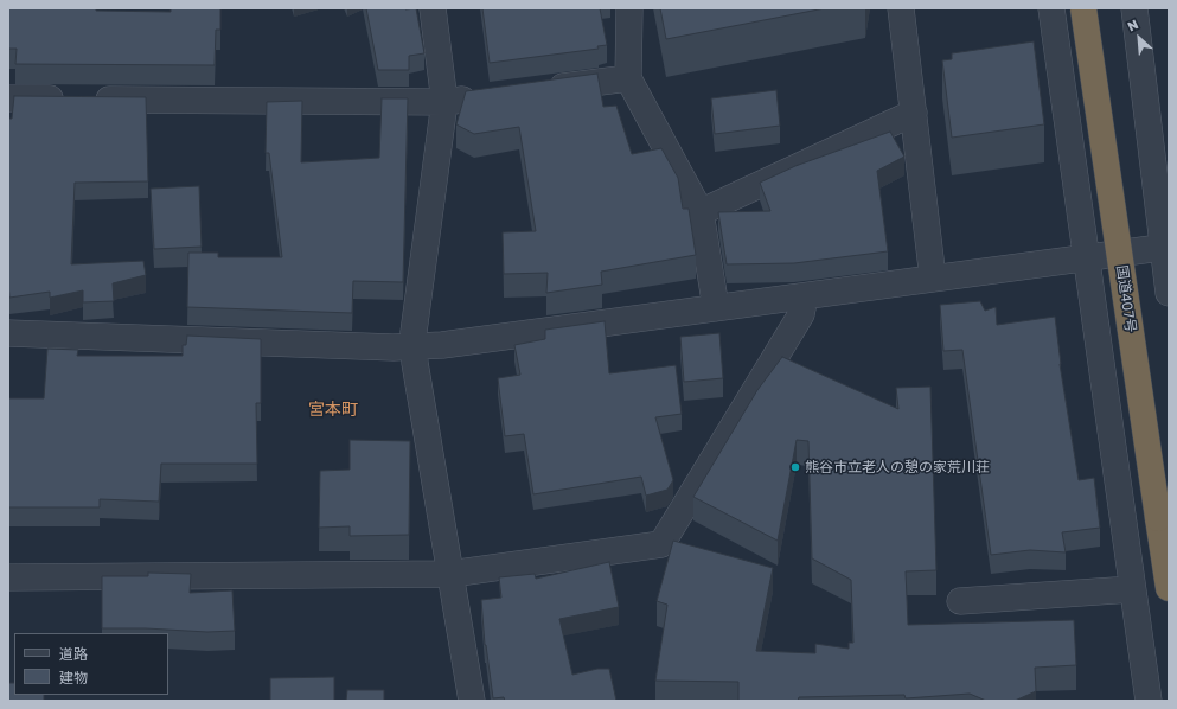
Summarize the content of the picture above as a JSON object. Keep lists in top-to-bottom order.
{
  "streets": {
    "highway": ["国道407号"]
  },
  "districts": ["宮本町"],
  "places": ["熊谷市立老人の憩の家荒川荘"],
  "legend": ["道路", "建物"],
  "north": "top left"
}
